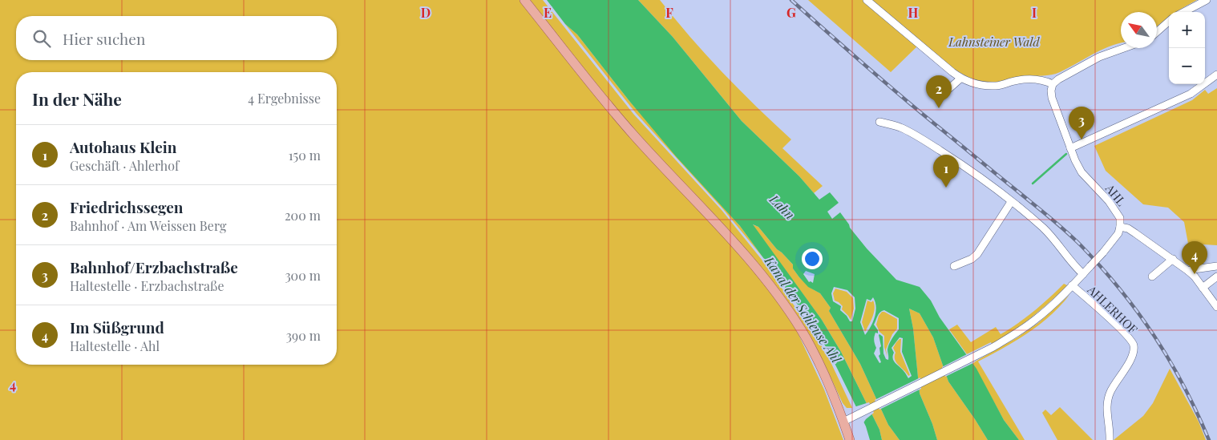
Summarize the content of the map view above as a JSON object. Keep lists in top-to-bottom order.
{
  "streets": {
    "street": ["AHL", "AHLERHOF"]
  },
  "water": ["Lahn", "Kanal der Schleuse Ahl"],
  "parks": ["Lahnsteiner Wald"],
  "north": "top left",
  "page": {
    "map_buttons": ["+", "−"],
    "search": "Hier suchen",
    "heading": ["In der Nähe", "4 Ergebnisse"],
    "pins": [
      "2",
      "3",
      "1",
      "4"
    ],
    "list": [
      {
        "mark": "1",
        "name": "Autohaus Klein",
        "note": "Geschäft · Ahlerhof",
        "value": "150 m"
      },
      {
        "mark": "2",
        "name": "Friedrichssegen",
        "note": "Bahnhof · Am Weissen Berg",
        "value": "200 m"
      },
      {
        "mark": "3",
        "name": "Bahnhof/Erzbachstraße",
        "note": "Haltestelle · Erzbachstraße",
        "value": "300 m"
      },
      {
        "mark": "4",
        "name": "Im Süßgrund",
        "note": "Haltestelle · Ahl",
        "value": "390 m"
      }
    ]
  },
  "grid": {
    "columns": [
      "D",
      "E",
      "F",
      "G",
      "H",
      "I"
    ],
    "rows": ["4"]
  }
}
